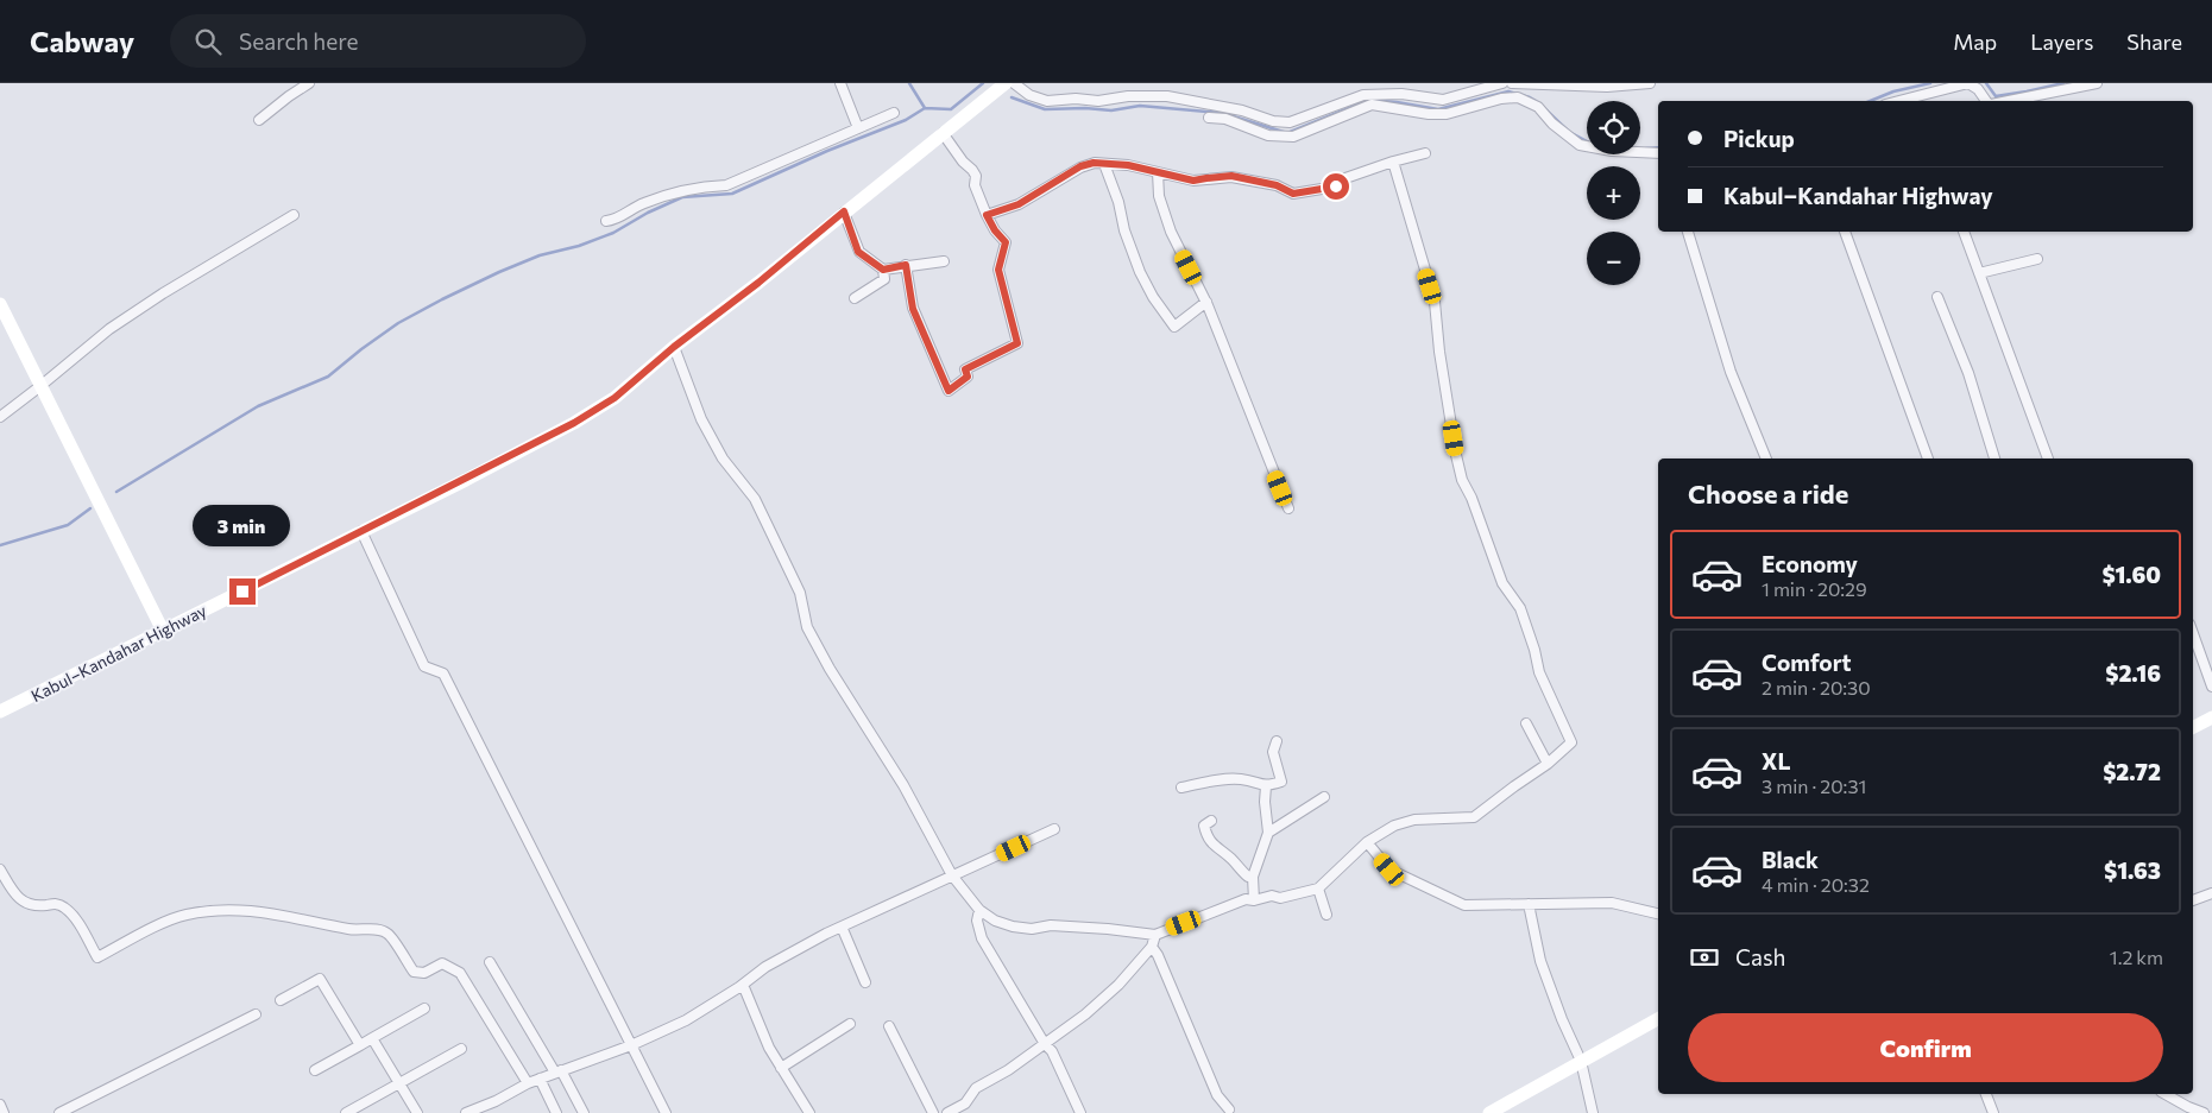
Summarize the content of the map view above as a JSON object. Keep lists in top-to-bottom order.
{
  "streets": {
    "main road": ["Kabul–Kandahar Highway"]
  },
  "page": {
    "header": "Cabway",
    "search": "Search here",
    "nav": ["Map", "Layers", "Share"],
    "map_buttons": ["+", "−"],
    "banner": ["Pickup", "Kabul–Kandahar Highway"],
    "heading": "Choose a ride",
    "bubble": "3 min",
    "list": [
      {
        "name": "Economy",
        "note": "1 min · 20:29",
        "value": "$1.60"
      },
      {
        "name": "Comfort",
        "note": "2 min · 20:30",
        "value": "$2.16"
      },
      {
        "name": "XL",
        "note": "3 min · 20:31",
        "value": "$2.72"
      },
      {
        "name": "Black",
        "note": "4 min · 20:32",
        "value": "$1.63"
      }
    ],
    "pay": ["Cash", "1.2 km"],
    "buttons": "Confirm"
  }
}
